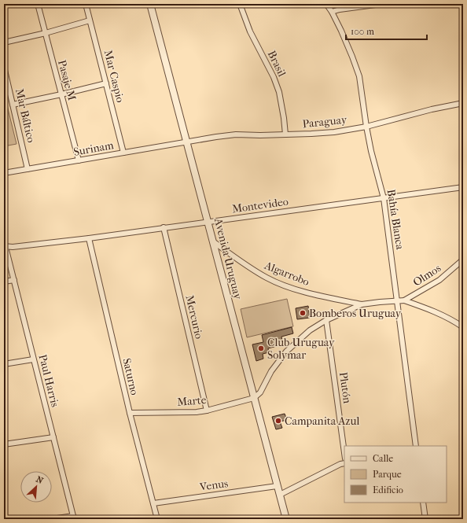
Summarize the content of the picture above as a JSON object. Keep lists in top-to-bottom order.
{
  "streets": {
    "street": [
      "Brasil",
      "Mar Caspio",
      "Pasaje M",
      "Mar Báltico",
      "Paraguay",
      "Surinam",
      "Montevideo",
      "Bahía Blanca",
      "Avenida Uruguay",
      "Algarrobo",
      "Olmos",
      "Mercurio",
      "Saturno",
      "Paul Harris",
      "Plutón",
      "Marte",
      "Venus"
    ]
  },
  "crossings": [
    ["Brasil", "Paraguay"],
    ["Mar Caspio", "Surinam"],
    ["Pasaje M", "Surinam"],
    ["Mar Báltico", "Surinam"],
    ["Paraguay", "Surinam"],
    ["Paraguay", "Bahía Blanca"],
    ["Paraguay", "Avenida Uruguay"],
    ["Surinam", "Avenida Uruguay"],
    ["Montevideo", "Bahía Blanca"],
    ["Montevideo", "Avenida Uruguay"],
    ["Montevideo", "Mercurio"],
    ["Montevideo", "Saturno"],
    ["Montevideo", "Paul Harris"],
    ["Avenida Uruguay", "Algarrobo"],
    ["Avenida Uruguay", "Marte"],
    ["Avenida Uruguay", "Venus"],
    ["Mercurio", "Marte"],
    ["Saturno", "Marte"],
    ["Saturno", "Venus"]
  ],
  "places": ["Bomberos Uruguay", "Club Uruguay Solymar", "Campanita Azul"],
  "legend": ["Calle", "Parque", "Edificio"],
  "scale_bar": "100 m",
  "north": "top right"
}
